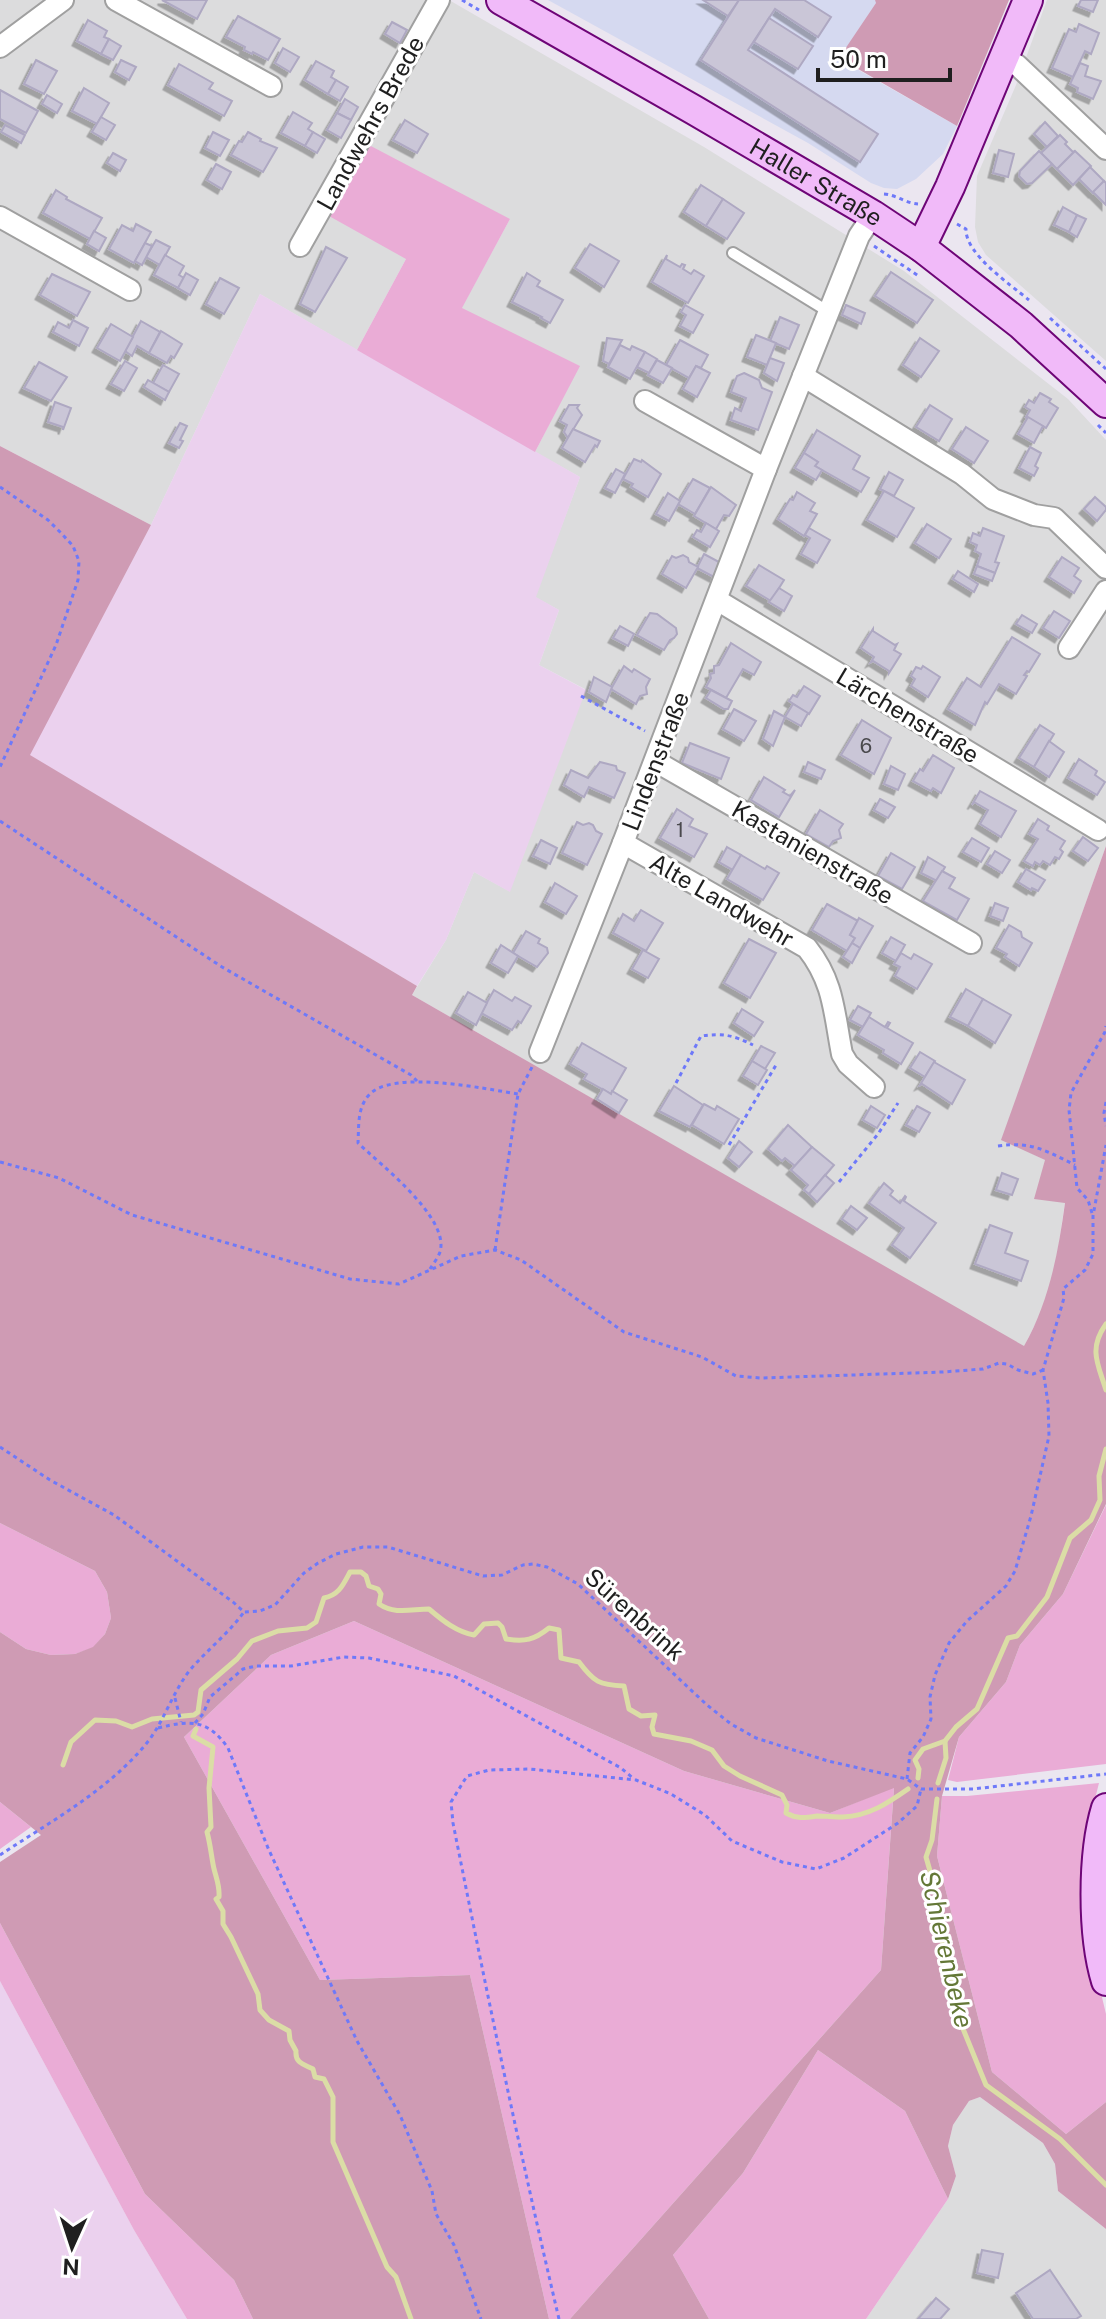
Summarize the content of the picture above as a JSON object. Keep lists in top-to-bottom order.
{
  "streets": {
    "main road": ["Haller Straße"],
    "street": [
      "Landwehrs Brede",
      "Lärchenstraße",
      "Lindenstraße",
      "Kastanienstraße",
      "Alte Landwehr"
    ],
    "path": ["Sürenbrink"]
  },
  "crossings": [
    ["Haller Straße", "Lindenstraße"],
    ["Lärchenstraße", "Lindenstraße"],
    ["Lindenstraße", "Kastanienstraße"],
    ["Lindenstraße", "Alte Landwehr"]
  ],
  "water": ["Schierenbeke"],
  "house_numbers": ["6", "1"],
  "scale_bar": "50 m",
  "north": "bottom"
}
